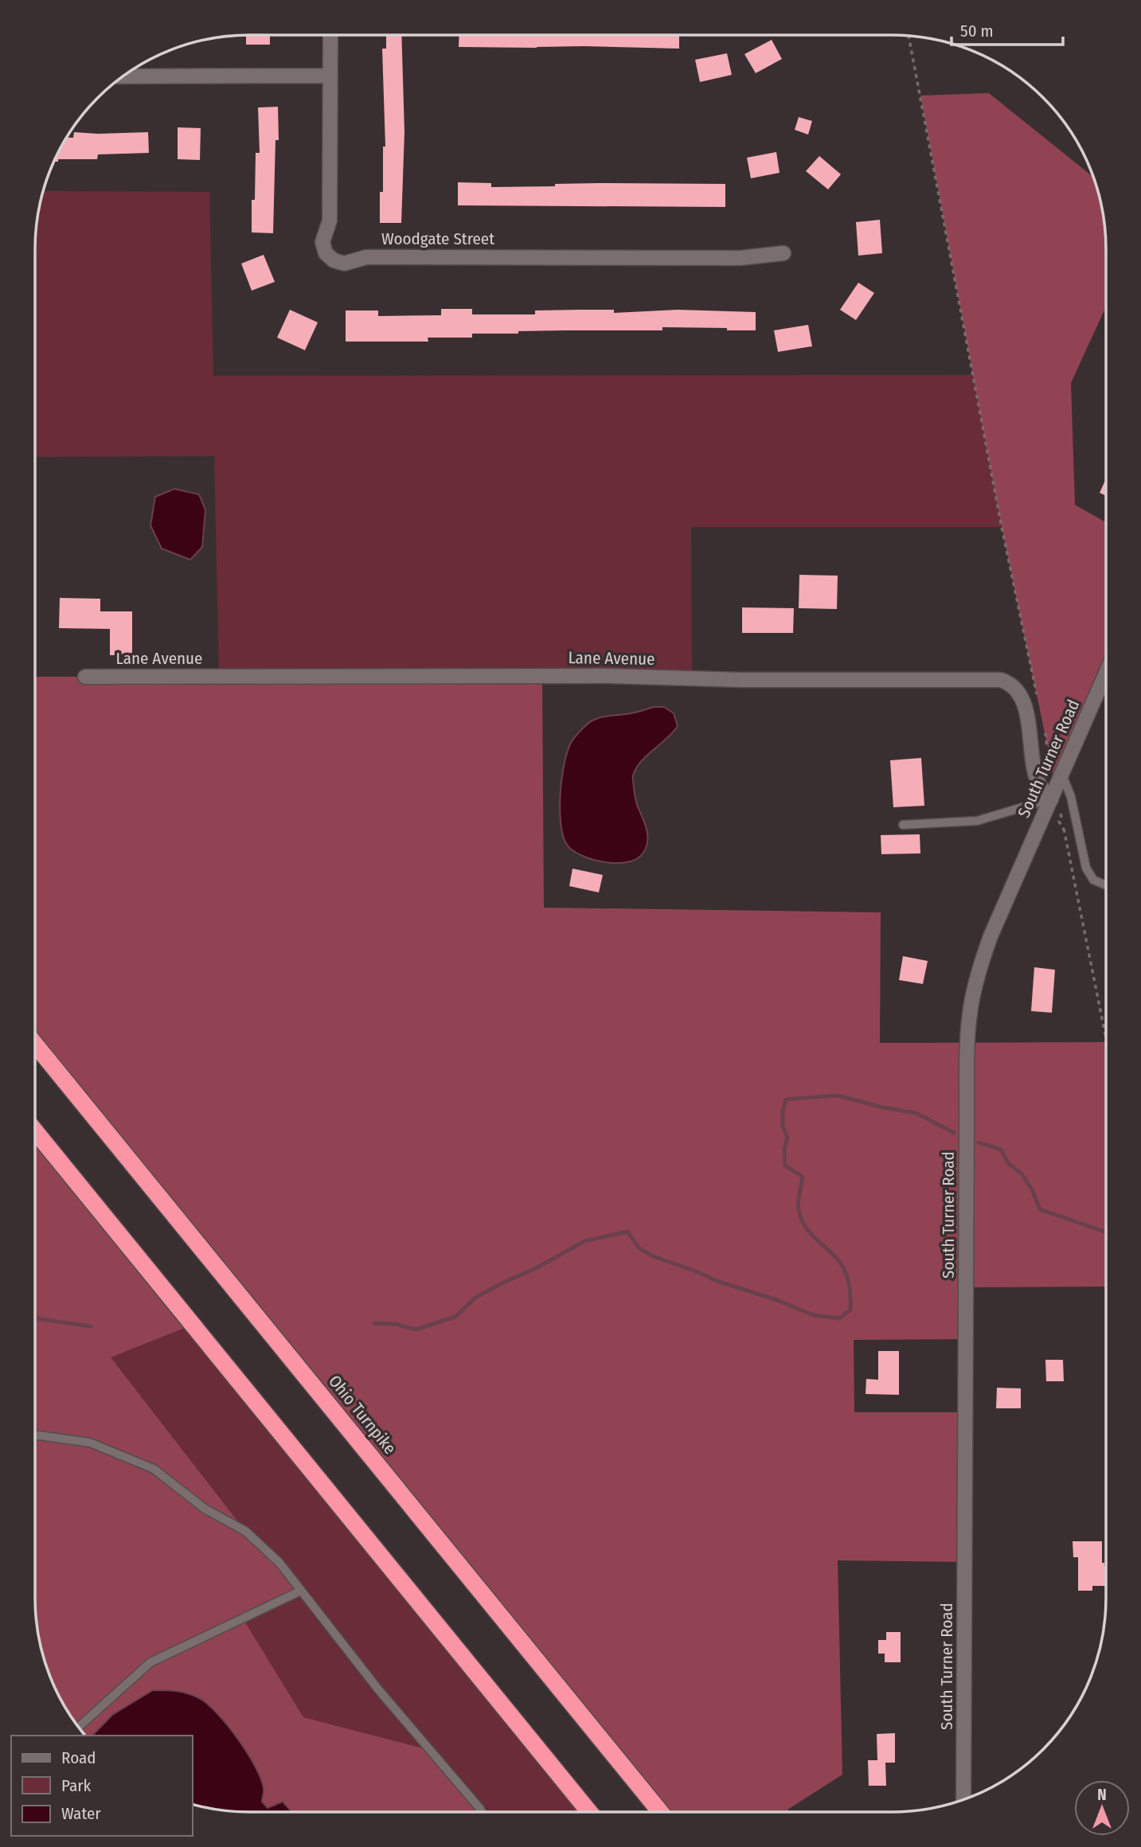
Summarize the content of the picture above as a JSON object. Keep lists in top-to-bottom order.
{
  "streets": {
    "highway": ["Ohio Turnpike"],
    "street": ["Woodgate Street", "Lane Avenue", "South Turner Road"]
  },
  "crossings": [
    ["Lane Avenue", "South Turner Road"]
  ],
  "legend": ["Road", "Park", "Water"],
  "scale_bar": "50 m",
  "north": "top"
}
